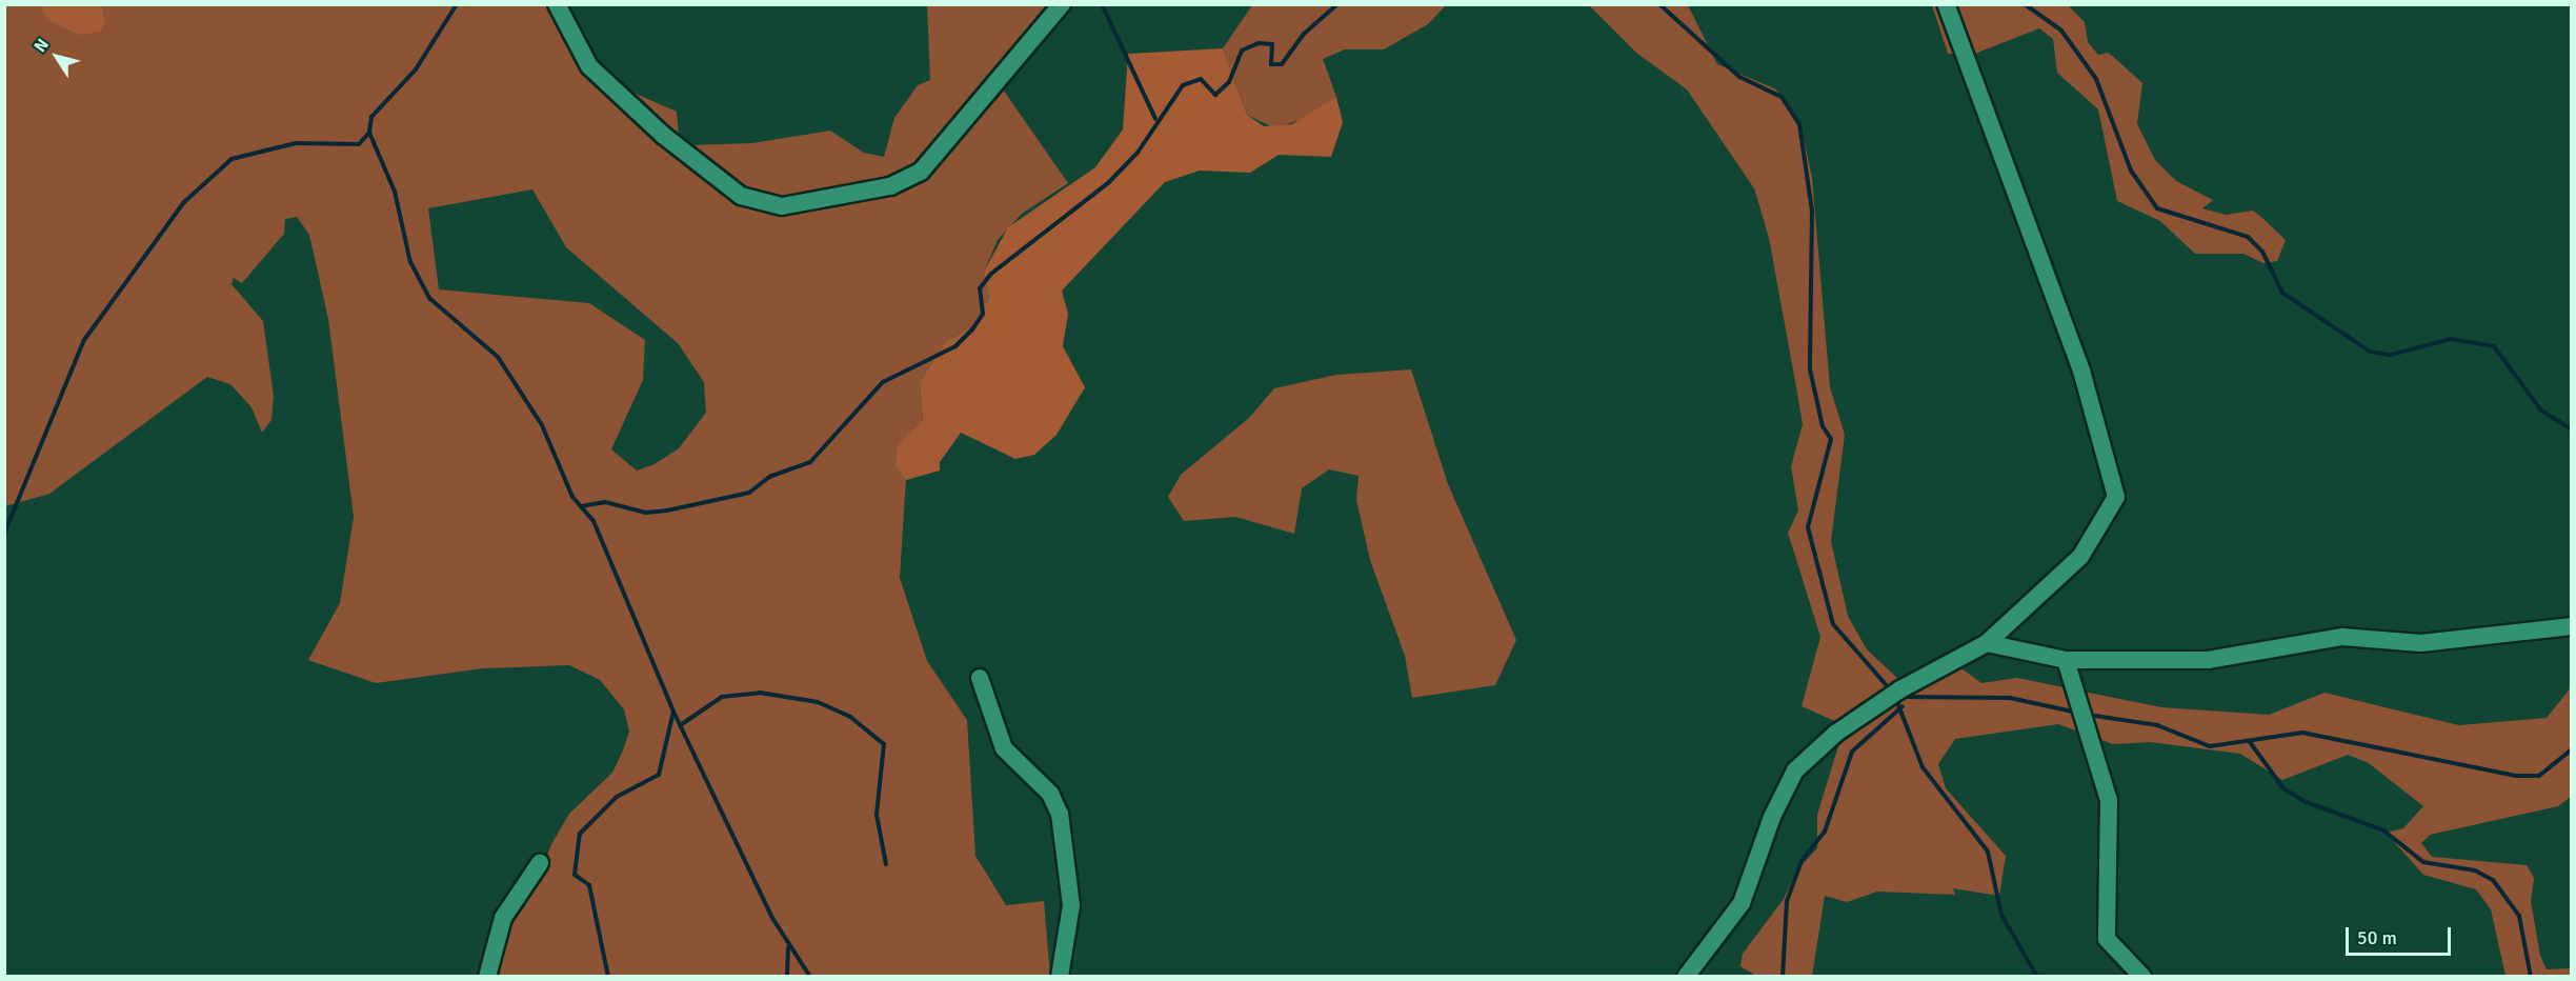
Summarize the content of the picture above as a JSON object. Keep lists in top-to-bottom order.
{
  "scale_bar": "50 m",
  "north": "top left"
}
